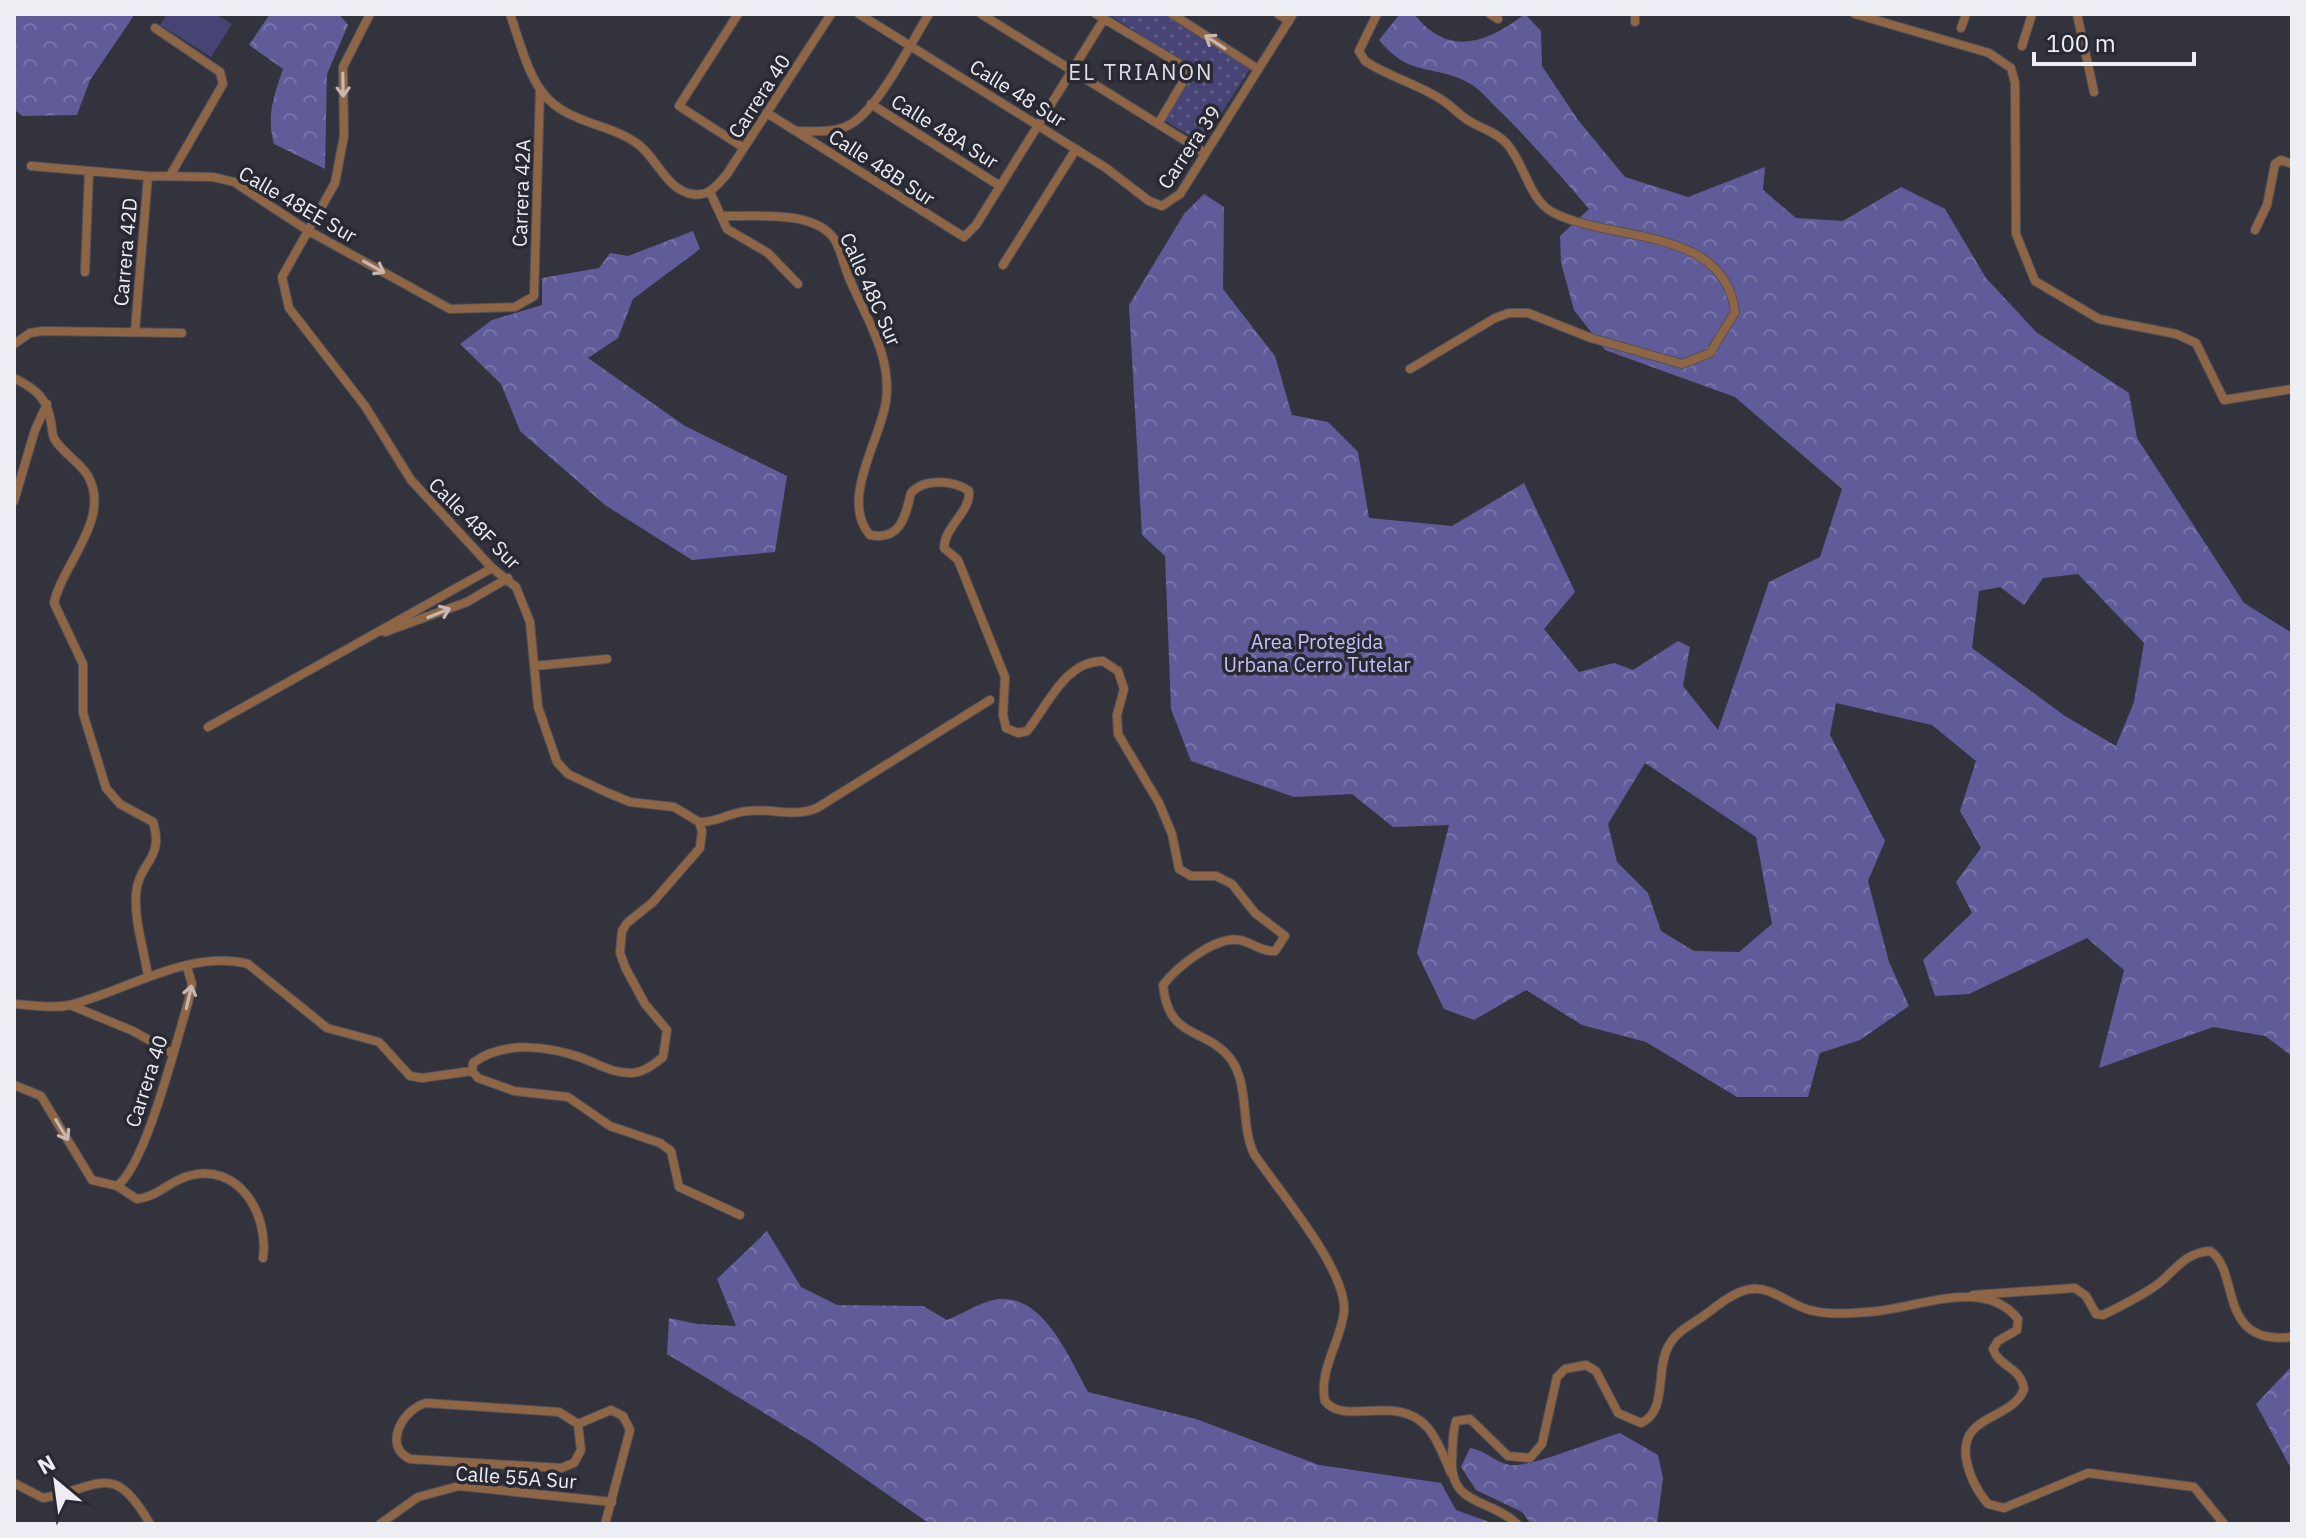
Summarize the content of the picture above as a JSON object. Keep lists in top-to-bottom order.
{
  "streets": {
    "street": [
      "Calle 48 Sur",
      "Carrera 40",
      "Calle 48A Sur",
      "Carrera 39",
      "Calle 48B Sur",
      "Carrera 42A",
      "Calle 48EE Sur",
      "Carrera 42D",
      "Calle 48C Sur",
      "Calle 48F Sur",
      "Calle 55A Sur"
    ]
  },
  "crossings": [
    ["Calle 48 Sur", "Carrera 39"],
    ["Carrera 40", "Calle 48B Sur"],
    ["Calle 48A Sur", "Calle 48B Sur"],
    ["Carrera 42A", "Calle 48EE Sur"],
    ["Calle 48EE Sur", "Carrera 42D"],
    ["Calle 48EE Sur", "Calle 48F Sur"]
  ],
  "one_way": ["Calle 48EE Sur"],
  "districts": ["EL TRIANON"],
  "parks": ["Area Protegida Urbana Cerro Tutelar"],
  "scale_bar": "100 m",
  "north": "top left"
}
